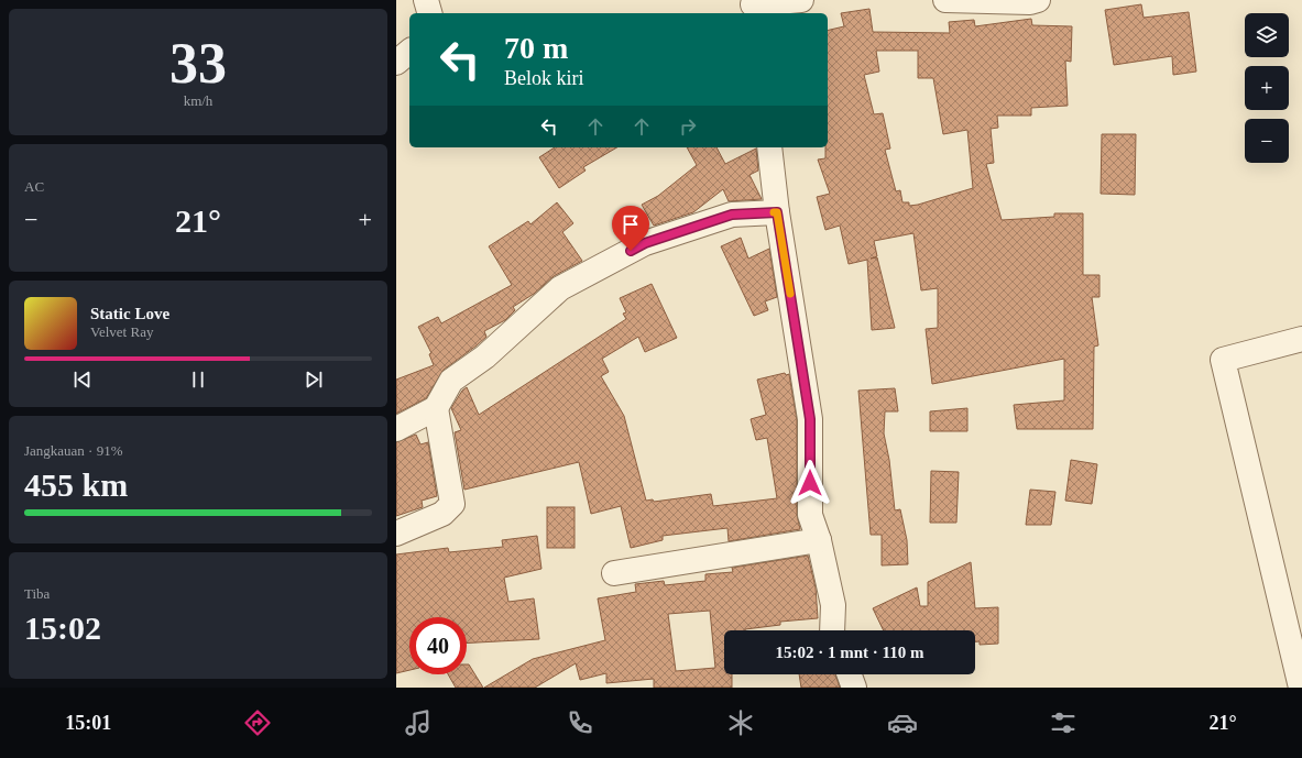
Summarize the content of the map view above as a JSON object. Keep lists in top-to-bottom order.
{
  "page": {
    "tile": [
      ["33", "km/h"],
      "AC",
      ["Jangkauan · 91%", "455 km"],
      ["Tiba", "15:02"]
    ],
    "map_buttons": ["+", "−"],
    "turn": ["70 m", "Belok kiri"],
    "heat": ["−", "21°", "+"],
    "song": ["Static Love", "Velvet Ray"],
    "limit": "40",
    "trip": "15:02 · 1 mnt · 110 m",
    "tabs": ["15:01", "21°"]
  }
}
